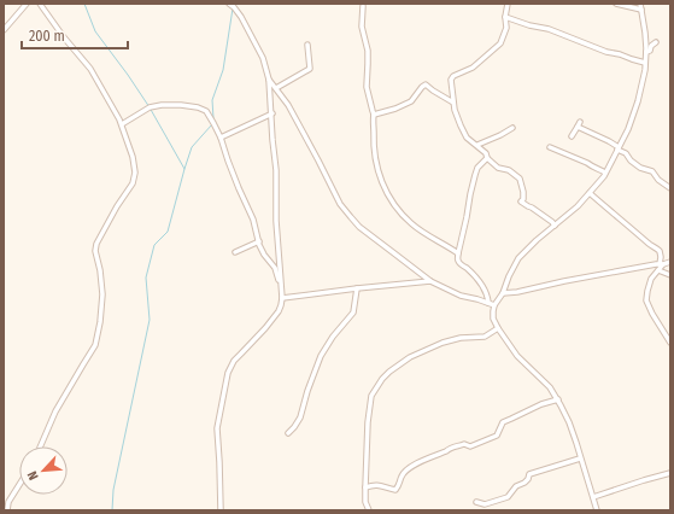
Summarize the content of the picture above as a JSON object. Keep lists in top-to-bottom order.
{
  "scale_bar": "200 m",
  "north": "bottom left"
}
